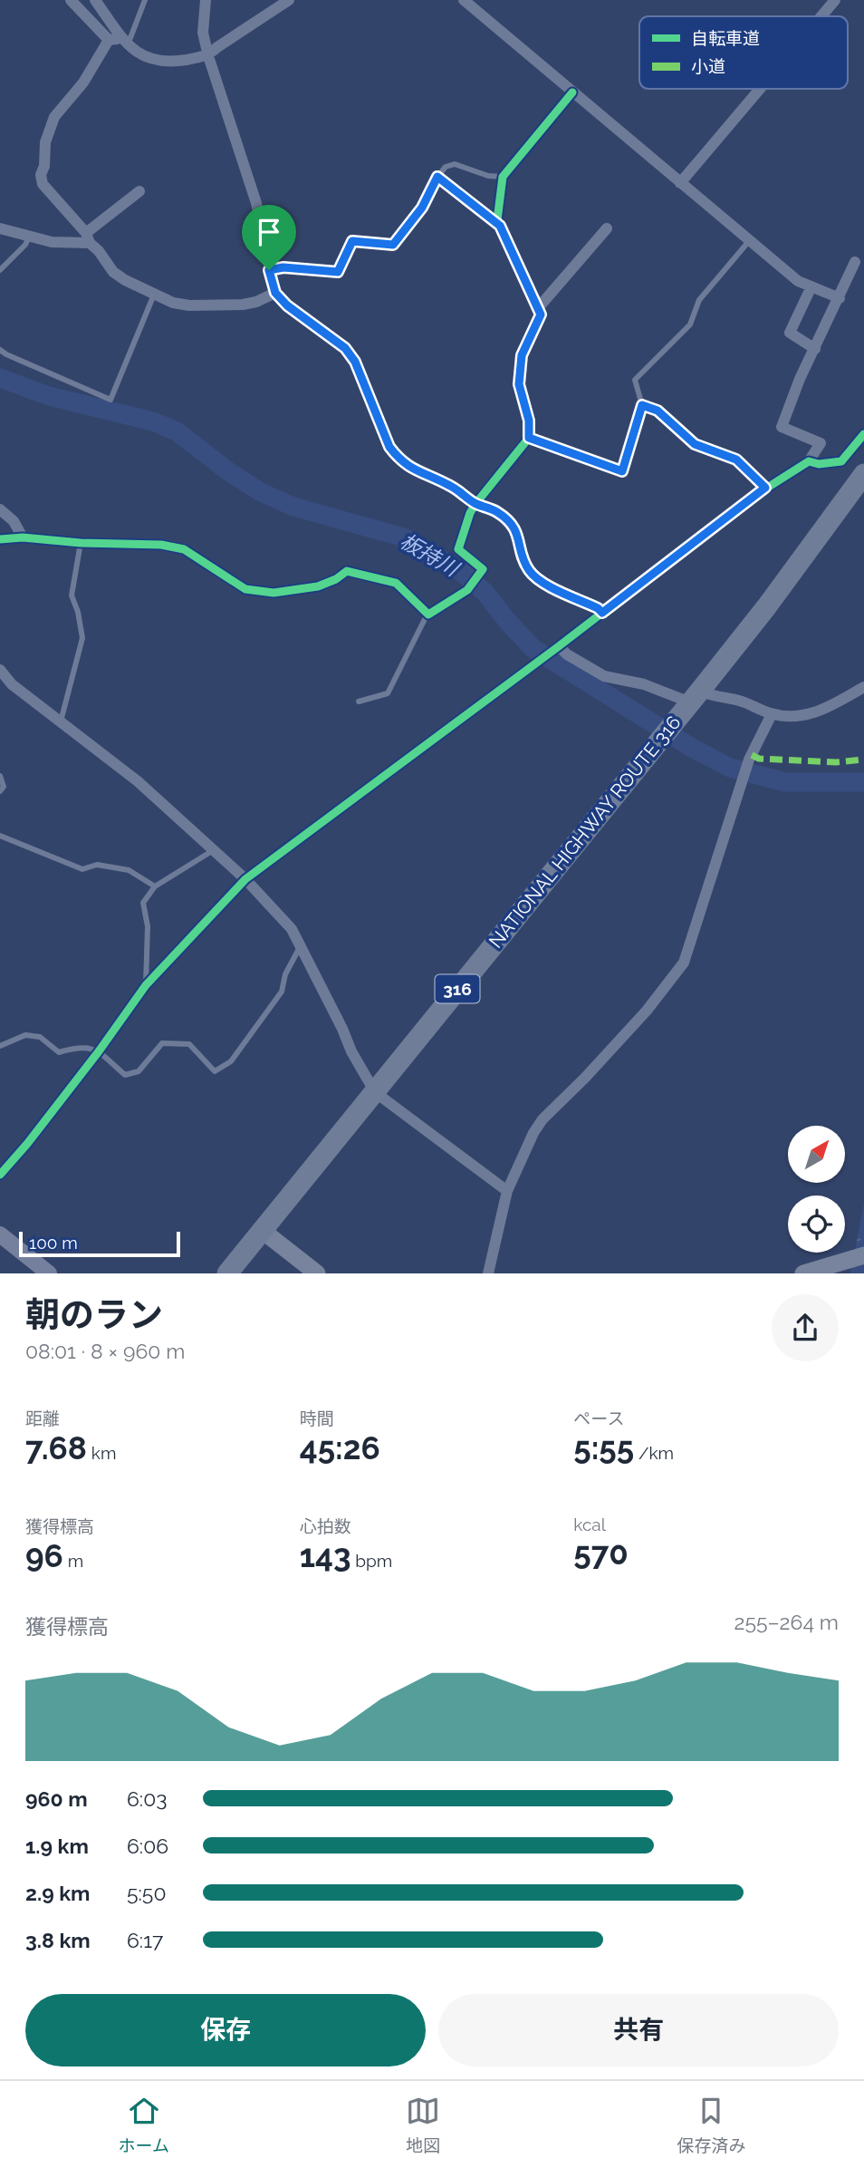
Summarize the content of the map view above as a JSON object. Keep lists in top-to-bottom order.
{
  "streets": {
    "highway": ["NATIONAL HIGHWAY ROUTE 316", "316"]
  },
  "water": ["板持川"],
  "legend": ["自転車道", "小道"],
  "scale_bar": "100 m",
  "north": "top right",
  "page": {
    "scale": "100 m",
    "heading": ["朝のラン", "08:01 · 8 × 960 m"],
    "stats": [
      ["距離", "7.68 km"],
      ["時間", "45:26"],
      ["ペース", "5:55 /km"],
      ["獲得標高", "96 m"],
      ["心拍数", "143 bpm"],
      ["kcal", "570"]
    ],
    "chart": ["獲得標高", "255–264 m"],
    "list": [
      {
        "name": "960 m",
        "note": "6:03"
      },
      {
        "name": "1.9 km",
        "note": "6:06"
      },
      {
        "name": "2.9 km",
        "note": "5:50"
      },
      {
        "name": "3.8 km",
        "note": "6:17"
      }
    ],
    "buttons": ["保存", "共有"],
    "tabs": ["ホーム", "地図", "保存済み"]
  }
}
